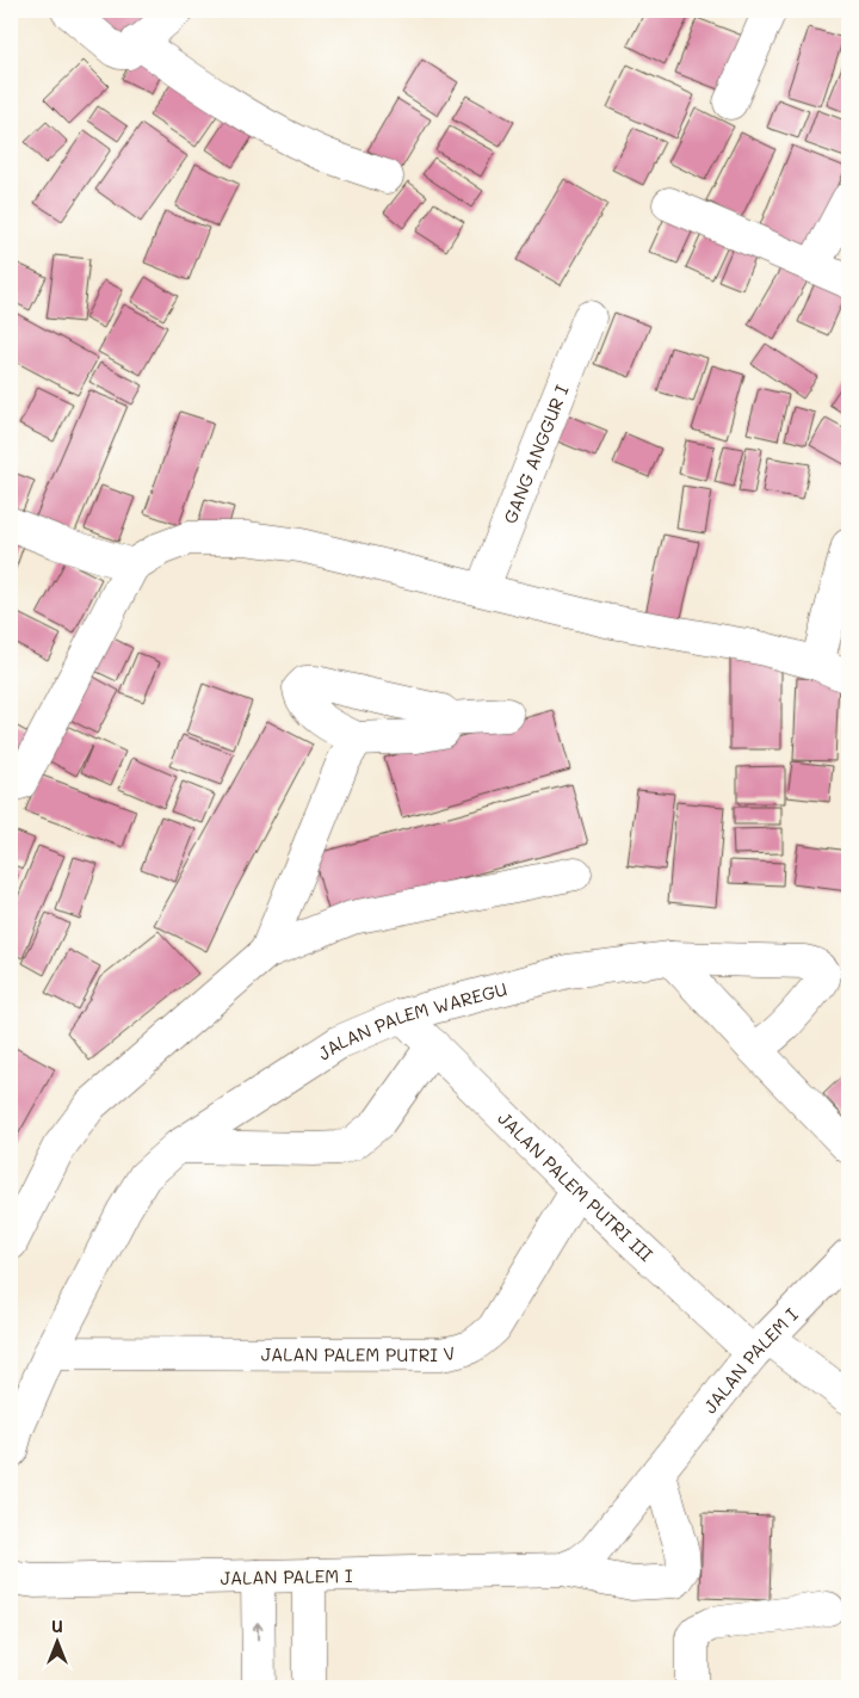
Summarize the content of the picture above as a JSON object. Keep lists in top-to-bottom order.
{
  "streets": {
    "street": [
      "GANG ANGGUR I",
      "JALAN PALEM WAREGU",
      "JALAN PALEM PUTRI III",
      "JALAN PALEM PUTRI V",
      "JALAN PALEM I"
    ]
  },
  "crossings": [
    ["JALAN PALEM WAREGU", "JALAN PALEM PUTRI III"],
    ["JALAN PALEM WAREGU", "JALAN PALEM PUTRI V"],
    ["JALAN PALEM PUTRI III", "JALAN PALEM PUTRI V"],
    ["JALAN PALEM PUTRI III", "JALAN PALEM I"]
  ],
  "north": "top"
}
